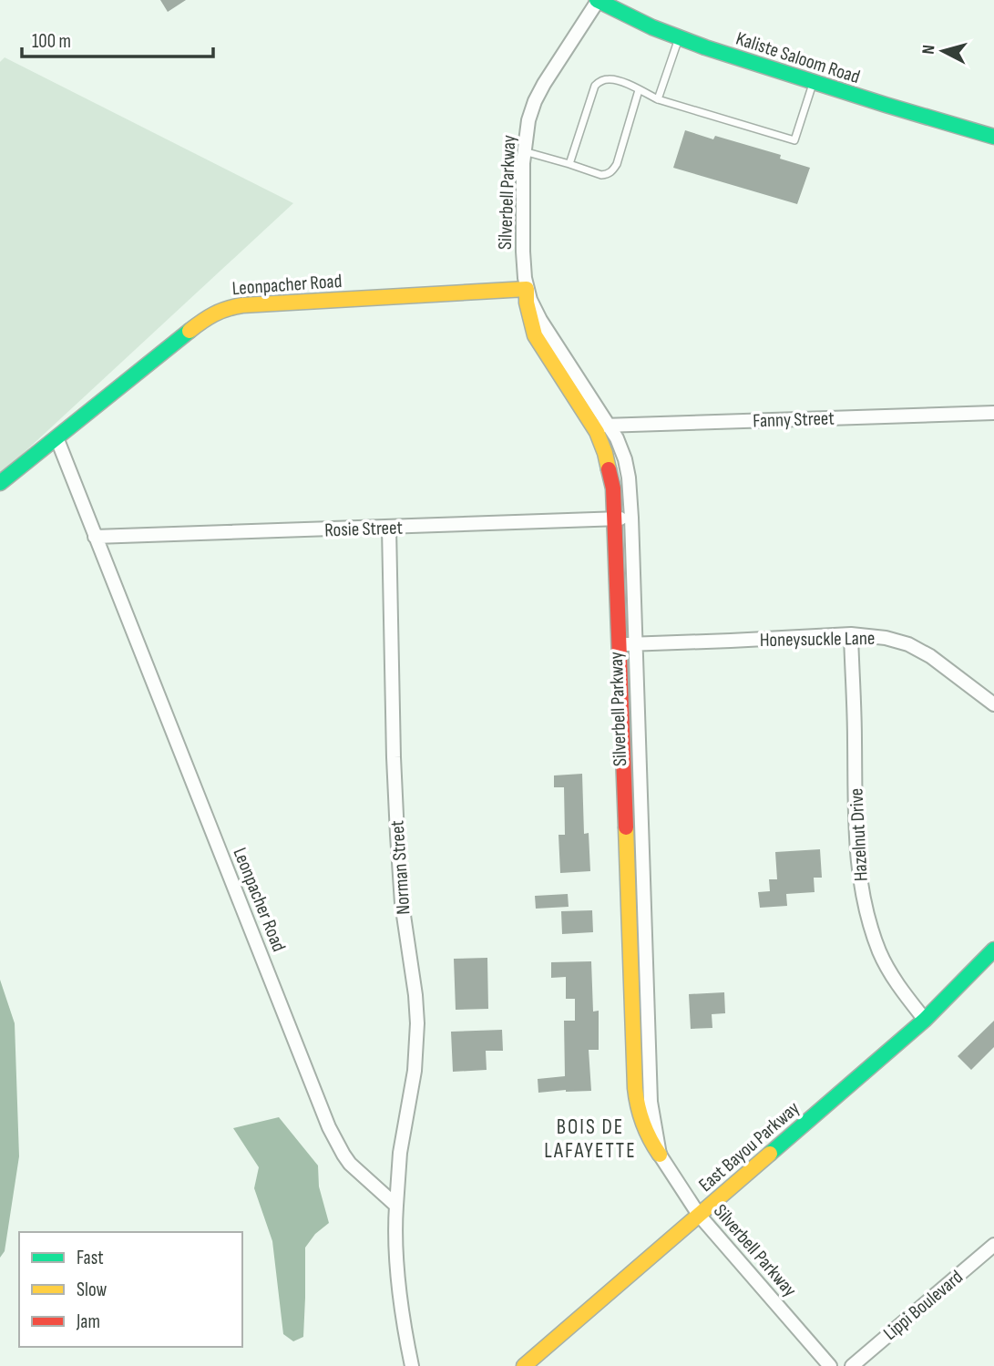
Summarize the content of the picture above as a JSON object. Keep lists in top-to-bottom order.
{
  "streets": {
    "street": [
      "Kaliste Saloom Road",
      "Silverbell Parkway",
      "Leonpacher Road",
      "Fanny Street",
      "Rosie Street",
      "Honeysuckle Lane",
      "Hazelnut Drive",
      "Norman Street",
      "East Bayou Parkway",
      "Lippi Boulevard"
    ]
  },
  "crossings": [
    ["Kaliste Saloom Road", "Silverbell Parkway"],
    ["Silverbell Parkway", "Leonpacher Road"],
    ["Silverbell Parkway", "Fanny Street"],
    ["Silverbell Parkway", "Rosie Street"],
    ["Silverbell Parkway", "Honeysuckle Lane"],
    ["Silverbell Parkway", "East Bayou Parkway"],
    ["Leonpacher Road", "Rosie Street"],
    ["Leonpacher Road", "Norman Street"],
    ["Rosie Street", "Norman Street"],
    ["Honeysuckle Lane", "Hazelnut Drive"],
    ["Hazelnut Drive", "East Bayou Parkway"]
  ],
  "districts": ["BOIS DE LAFAYETTE"],
  "legend": ["Fast", "Slow", "Jam"],
  "scale_bar": "100 m",
  "north": "left"
}
